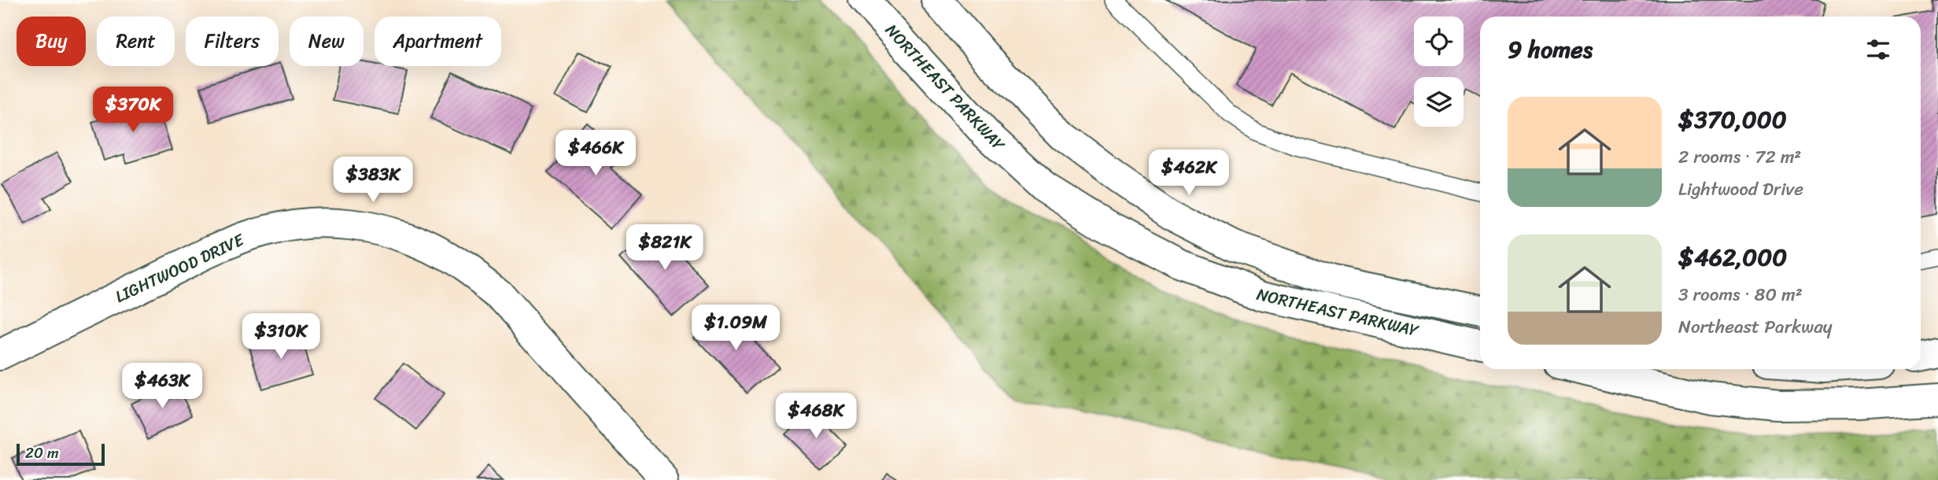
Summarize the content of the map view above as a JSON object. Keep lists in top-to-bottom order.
{
  "streets": {
    "street": ["NORTHEAST PARKWAY", "LIGHTWOOD DRIVE"]
  },
  "scale_bar": "20 m",
  "page": {
    "chip": [
      "Buy",
      "Rent",
      "Filters",
      "New",
      "Apartment"
    ],
    "heading": "9 homes",
    "list": [
      {
        "name": "$370,000",
        "note": "2 rooms · 72 m² · Lightwood Drive"
      },
      {
        "name": "$462,000",
        "note": "3 rooms · 80 m² · Northeast Parkway"
      }
    ],
    "price": [
      "$370K",
      "$466K",
      "$462K",
      "$383K",
      "$821K",
      "$1.09M",
      "$310K",
      "$463K",
      "$468K"
    ],
    "scale": "20 m"
  }
}
